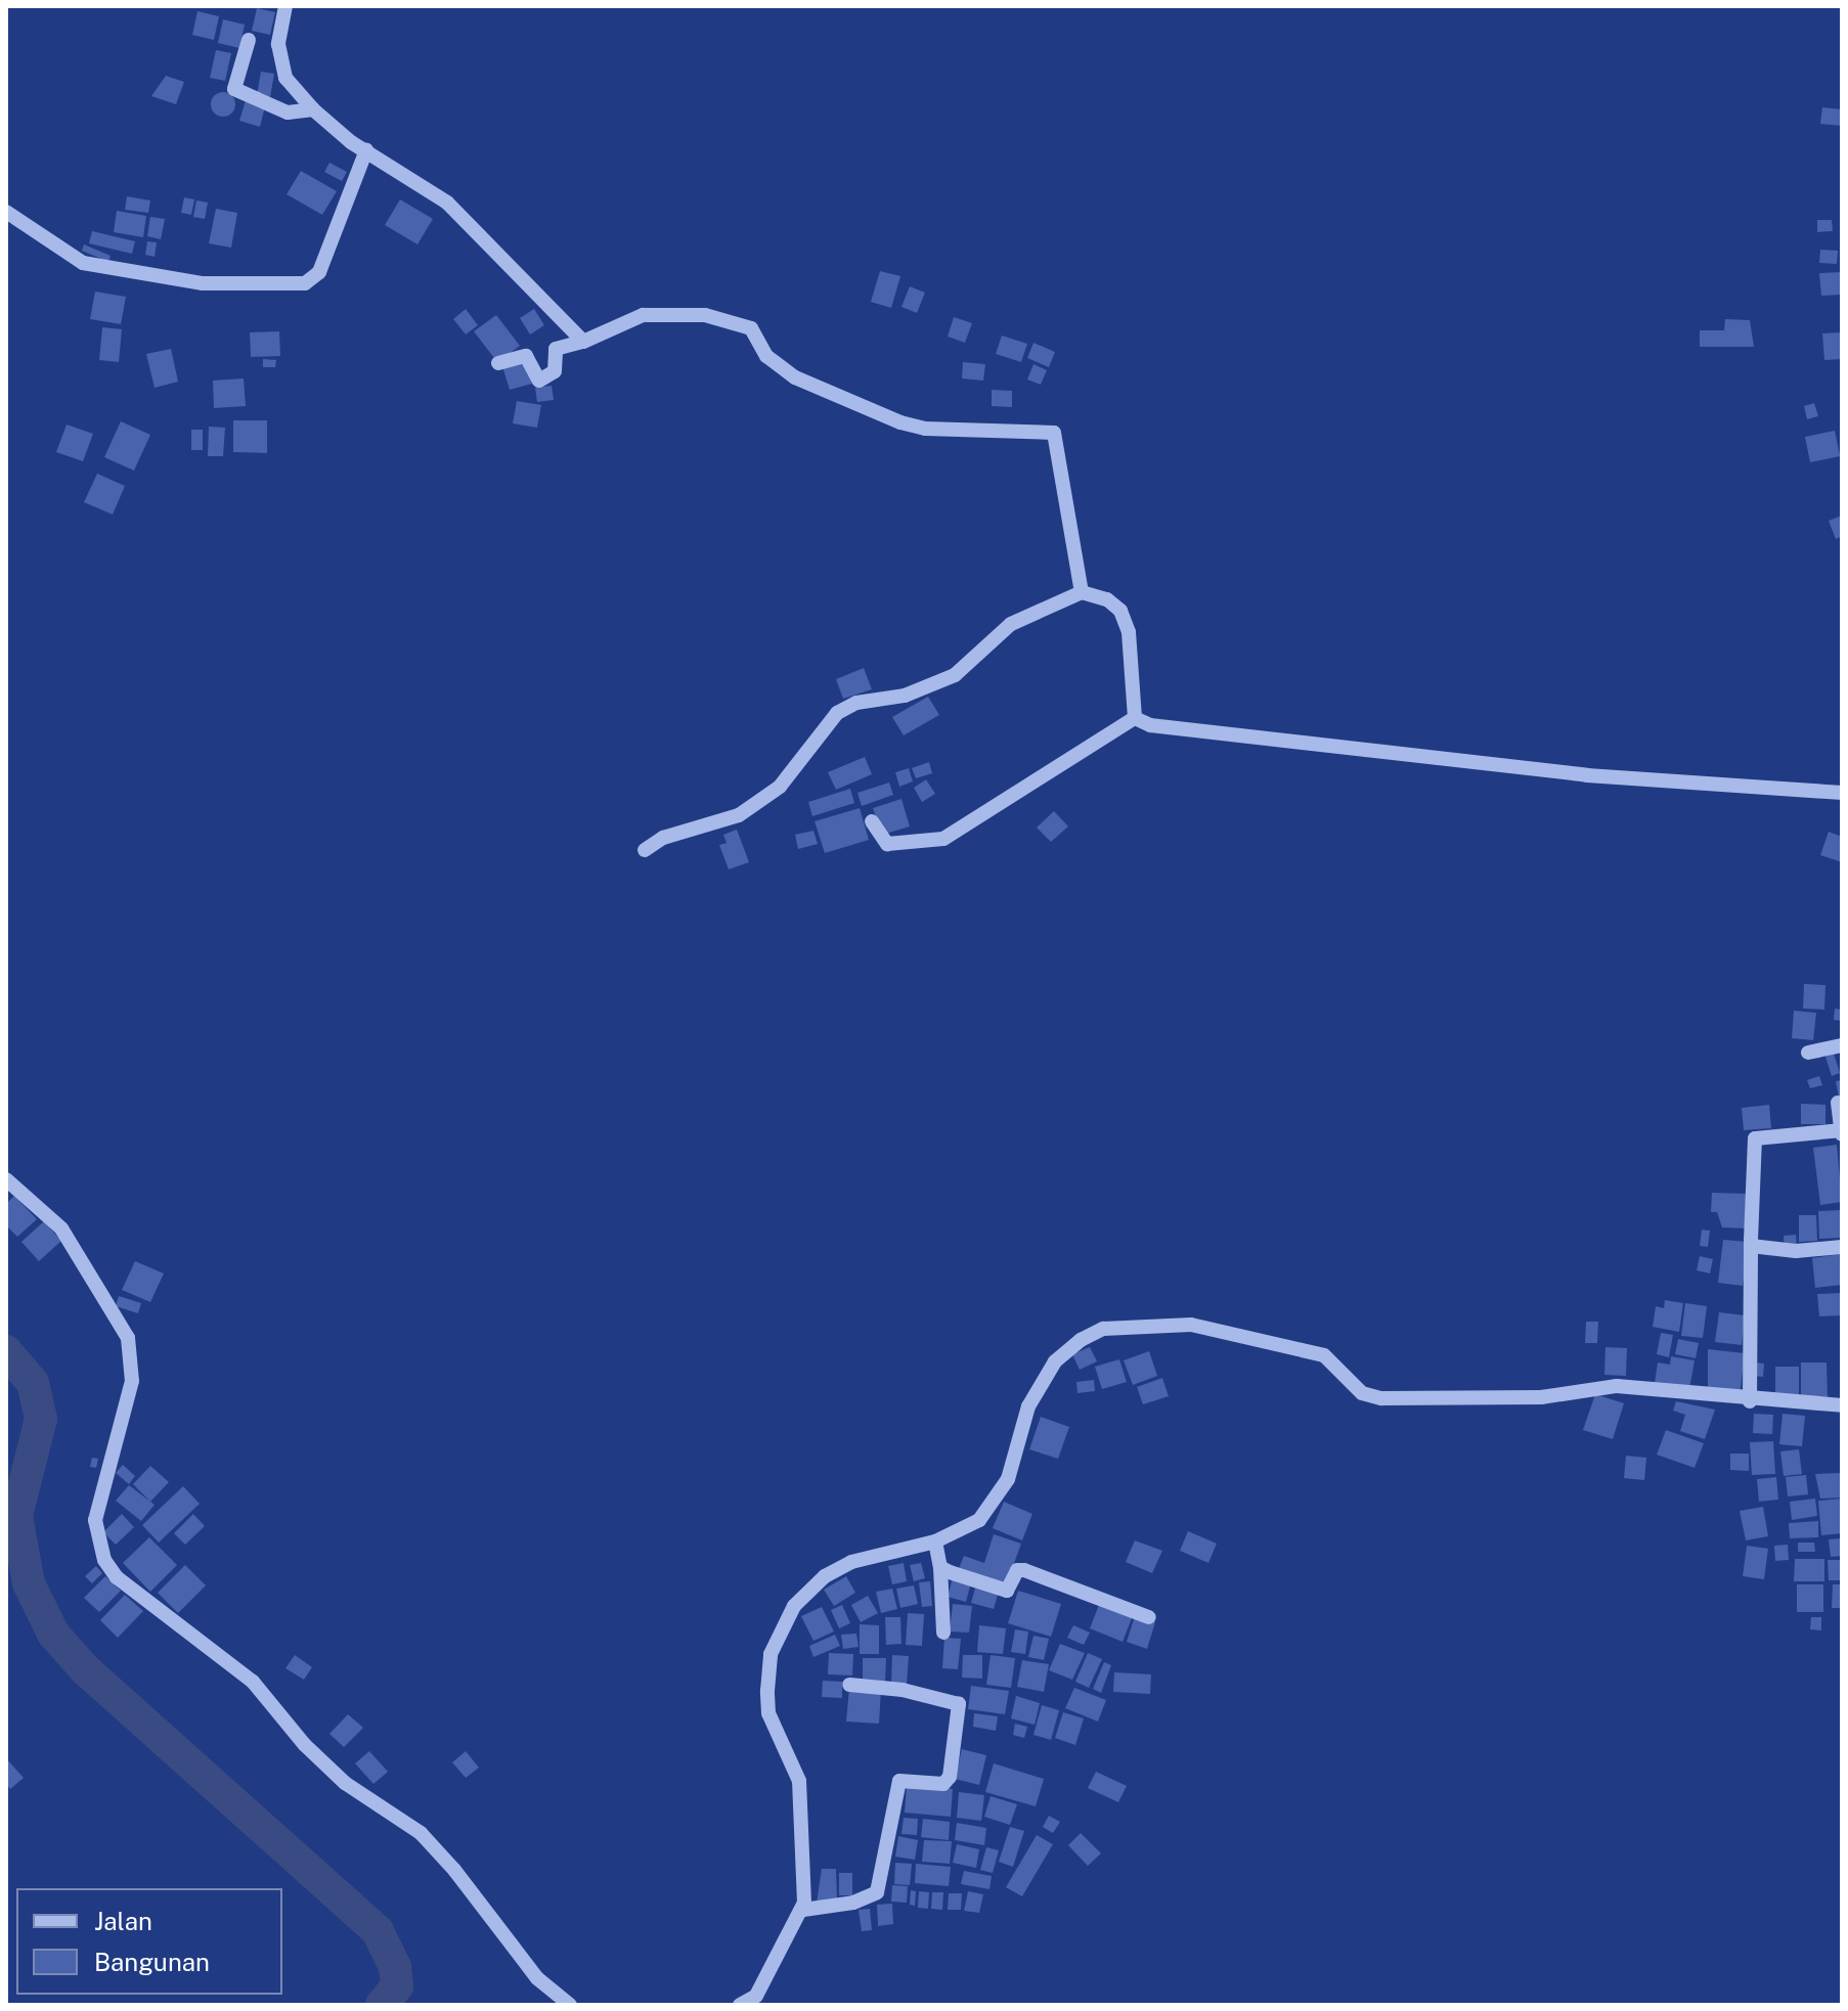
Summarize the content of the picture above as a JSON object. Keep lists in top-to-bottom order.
{
  "legend": ["Jalan", "Bangunan"]
}
